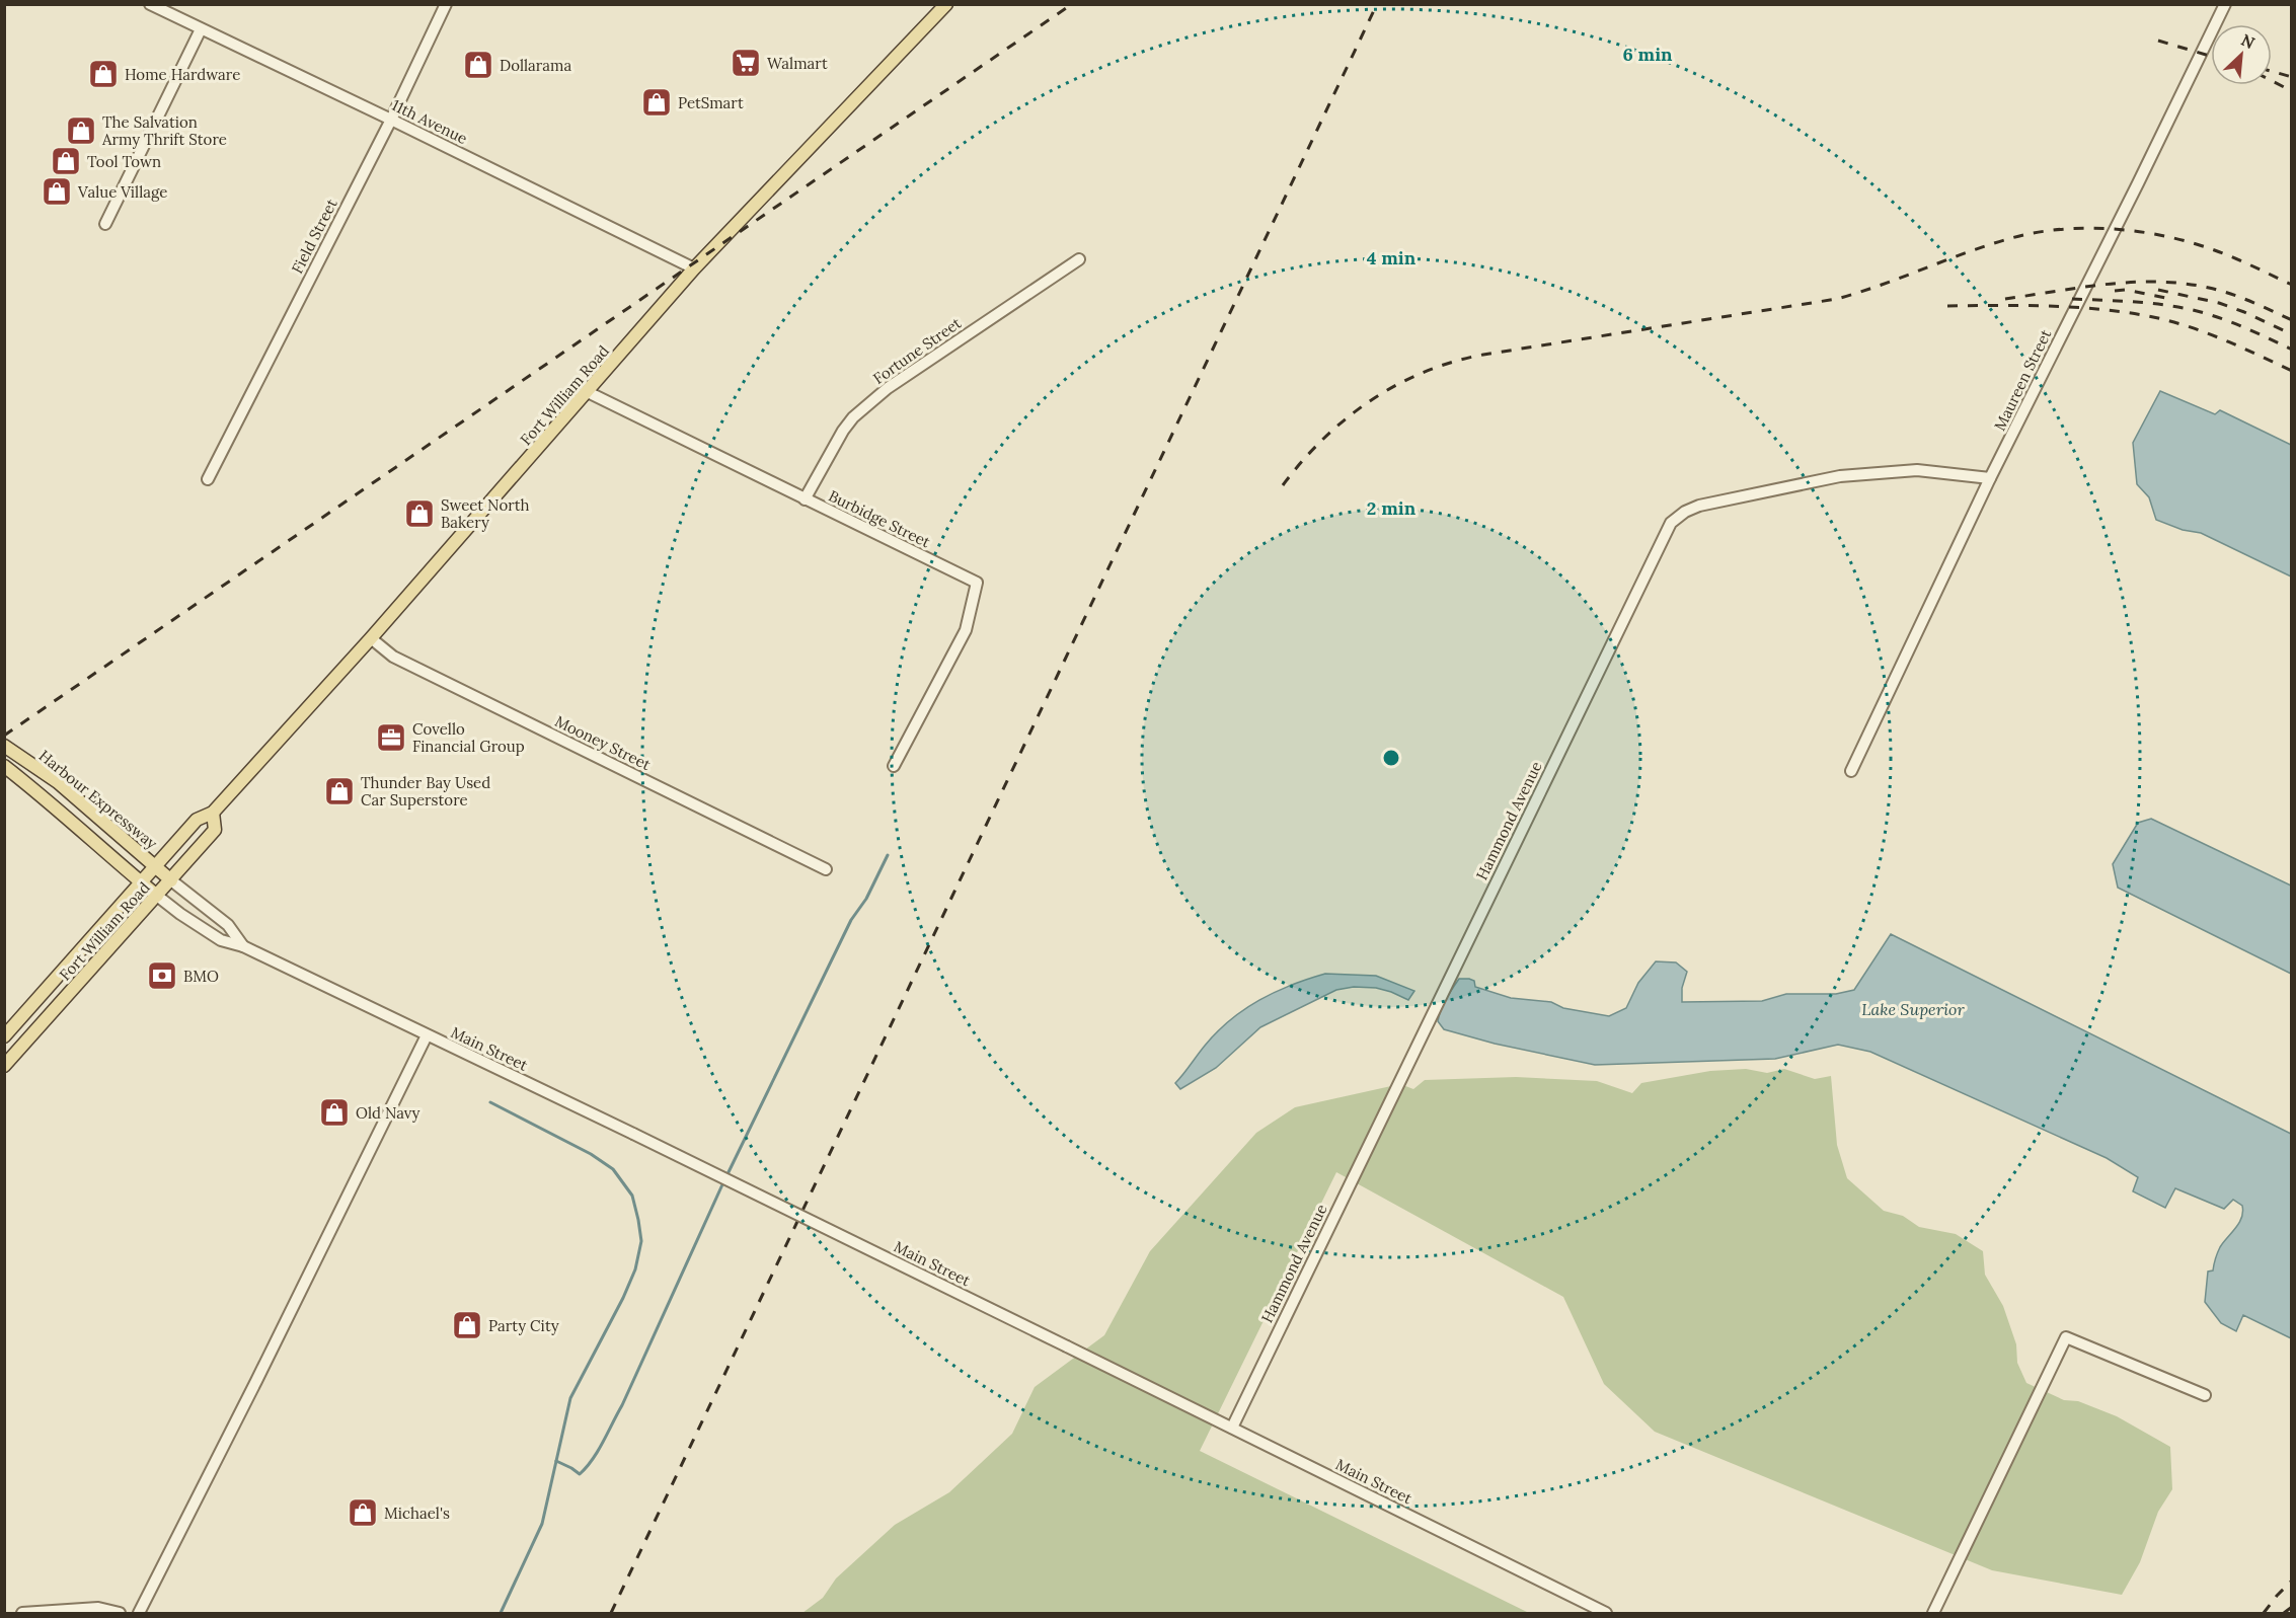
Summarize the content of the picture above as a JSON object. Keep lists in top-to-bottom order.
{
  "streets": {
    "main road": ["Fort William Road", "Harbour Expressway"],
    "street": [
      "11th Avenue",
      "Field Street",
      "Fortune Street",
      "Maureen Street",
      "Burbidge Street",
      "Mooney Street",
      "Hammond Avenue",
      "Main Street"
    ]
  },
  "crossings": [
    ["11th Avenue", "Field Street"],
    ["11th Avenue", "Fort William Road"],
    ["Fortune Street", "Burbidge Street"],
    ["Maureen Street", "Hammond Avenue"],
    ["Fort William Road", "Burbidge Street"],
    ["Fort William Road", "Mooney Street"],
    ["Fort William Road", "Harbour Expressway"],
    ["Fort William Road", "Main Street"],
    ["Harbour Expressway", "Main Street"],
    ["Hammond Avenue", "Main Street"]
  ],
  "water": ["Lake Superior"],
  "places": {
    "supermarket": ["Walmart"],
    "shop": [
      "Dollarama",
      "Home Hardware",
      "PetSmart",
      "The Salvation Army Thrift Store",
      "Tool Town",
      "Value Village",
      "Sweet North Bakery",
      "Thunder Bay Used Car Superstore",
      "Old Navy",
      "Party City",
      "Michael's"
    ],
    "office": ["Covello Financial Group"],
    "bank": ["BMO"]
  },
  "north": "top right",
  "rings": ["6 min", "4 min", "2 min"]
}
